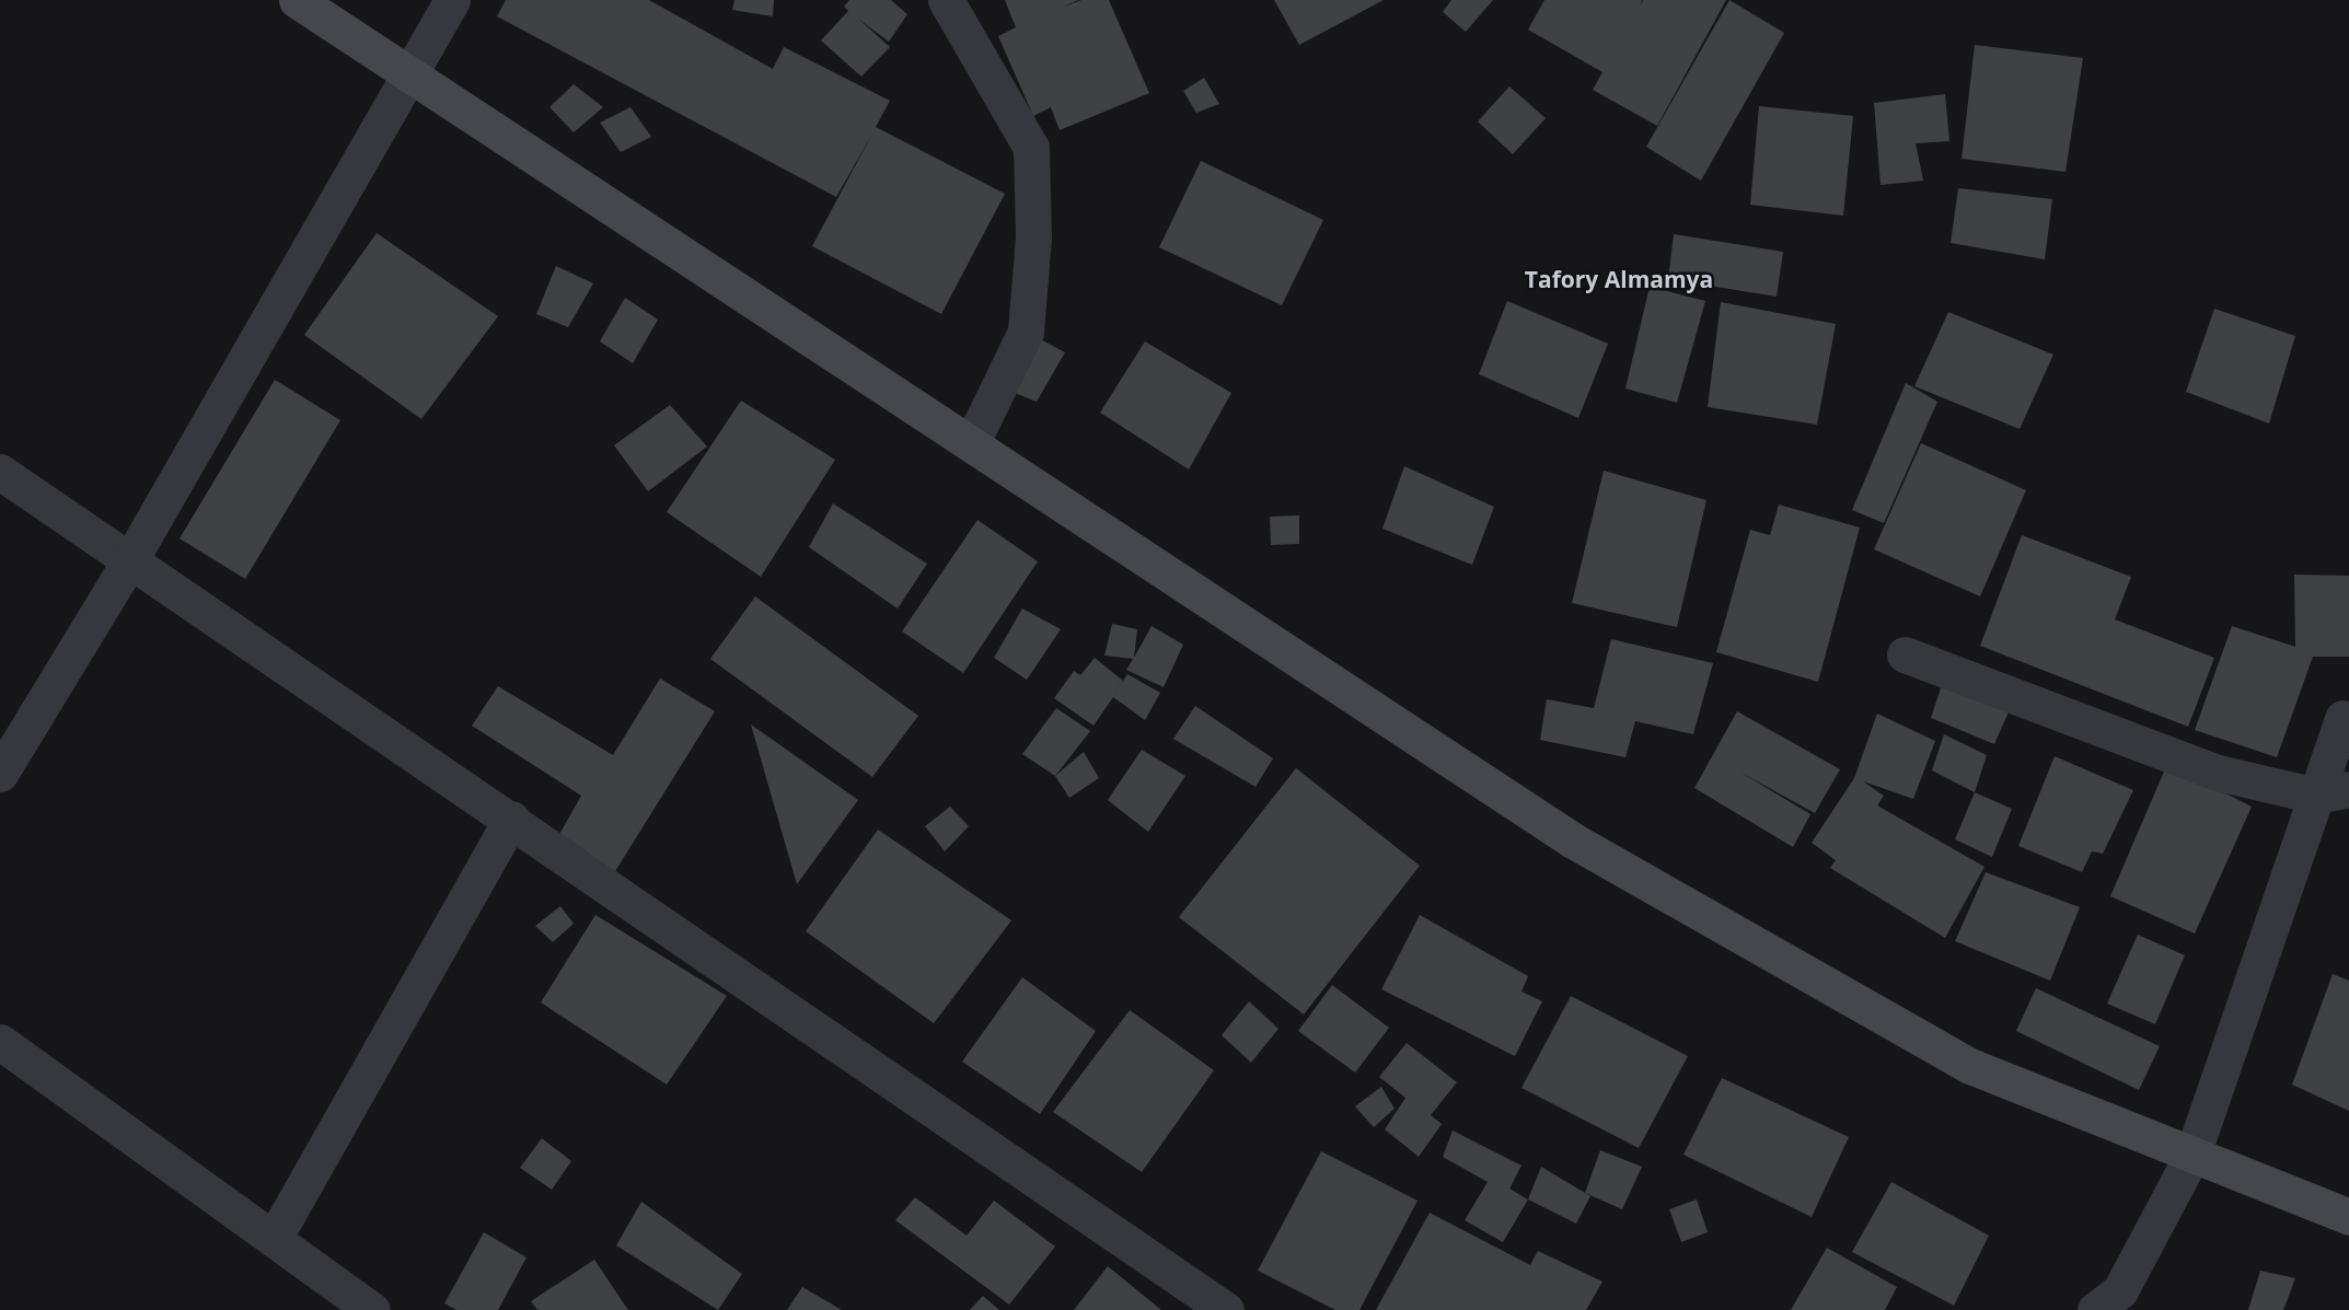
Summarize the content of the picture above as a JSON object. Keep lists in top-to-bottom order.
{
  "districts": ["Tafory Almamya"]
}
